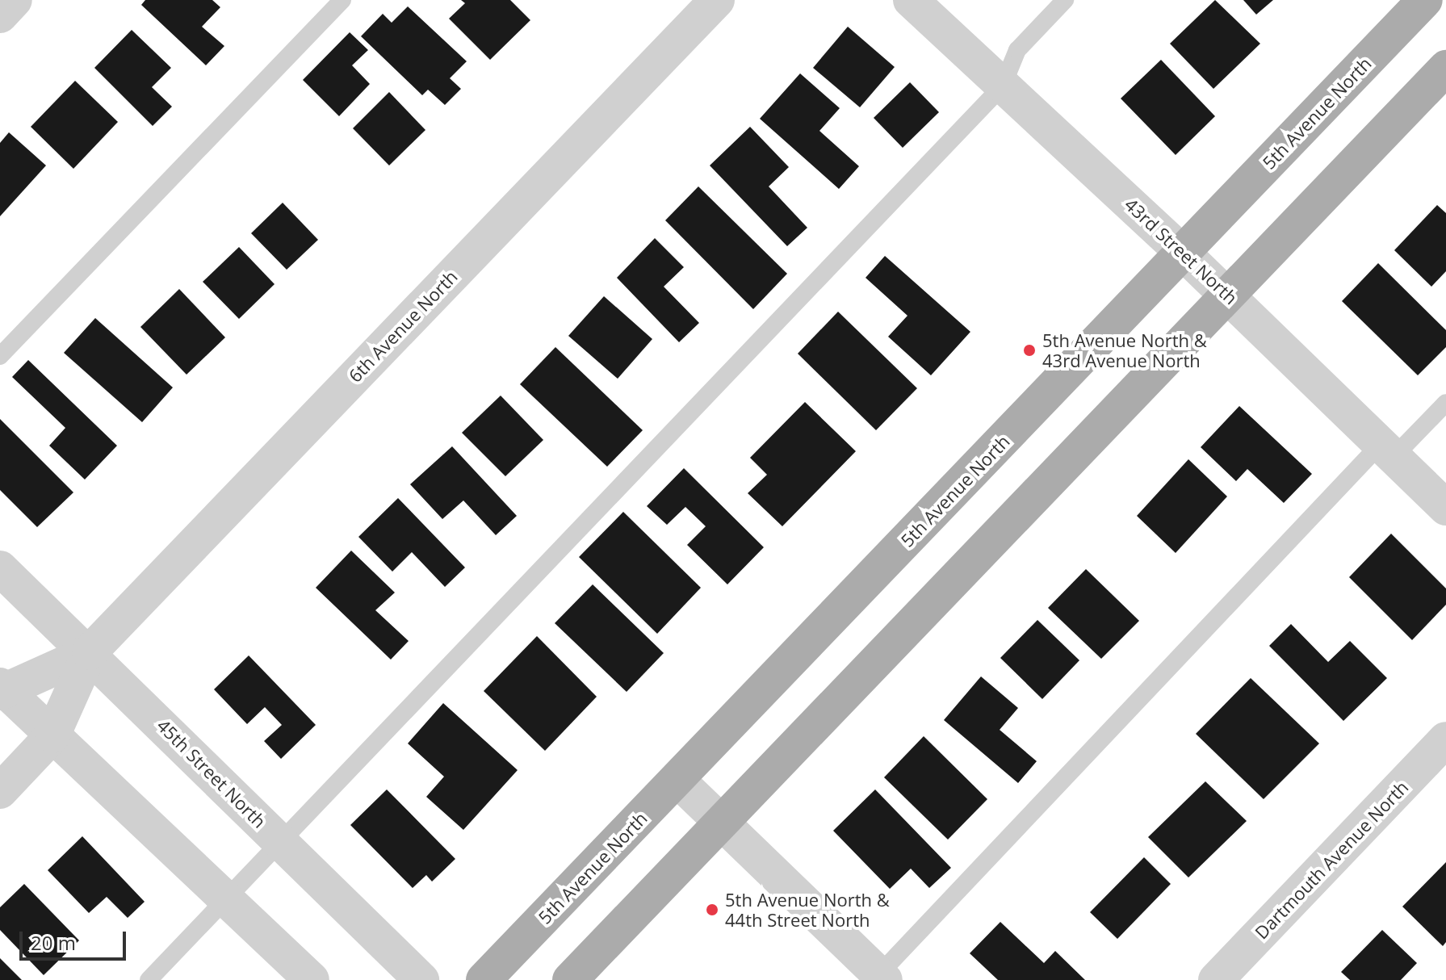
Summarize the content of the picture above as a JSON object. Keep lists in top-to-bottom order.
{
  "streets": {
    "main road": ["5th Avenue North"],
    "street": [
      "43rd Street North",
      "6th Avenue North",
      "45th Street North",
      "Dartmouth Avenue North"
    ]
  },
  "crossings": [
    ["5th Avenue North", "43rd Street North"],
    ["6th Avenue North", "45th Street North"]
  ],
  "places": ["5th Avenue North & 43rd Avenue North", "5th Avenue North & 44th Street North"],
  "scale_bar": "20 m"
}
